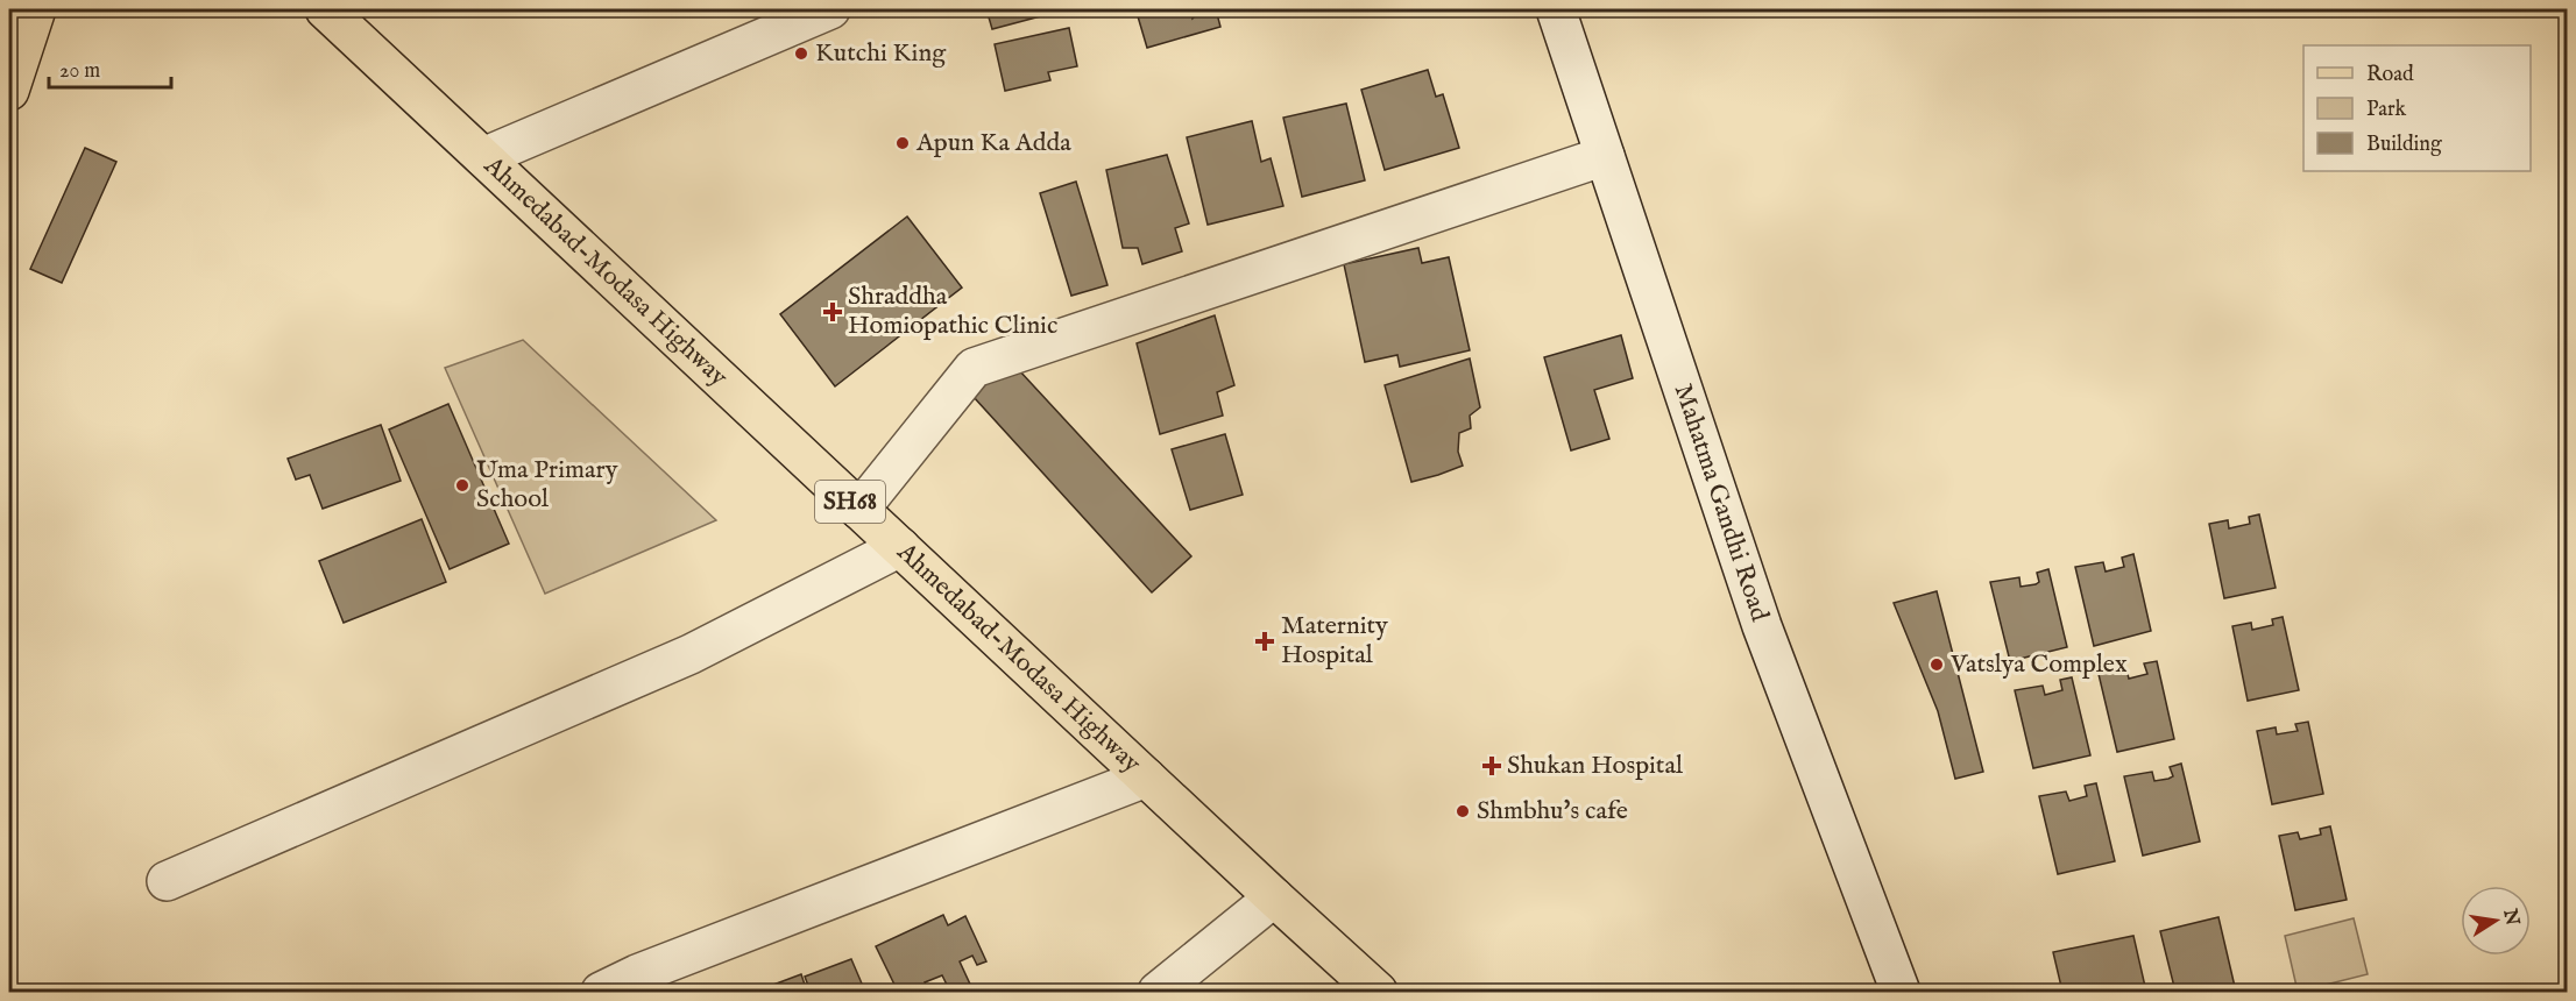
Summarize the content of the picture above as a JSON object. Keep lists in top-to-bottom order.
{
  "streets": {
    "main road": ["Ahmedabad-Modasa Highway", "SH68"],
    "street": ["Mahatma Gandhi Road"]
  },
  "places": {
    "other": [
      "Kutchi King",
      "Apun Ka Adda",
      "Uma Primary School",
      "Vatslya Complex",
      "Shmbhu's cafe"
    ],
    "health": ["Shraddha Homiopathic Clinic", "Maternity Hospital", "Shukan Hospital"]
  },
  "legend": ["Road", "Park", "Building"],
  "scale_bar": "20 m",
  "north": "right"
}
